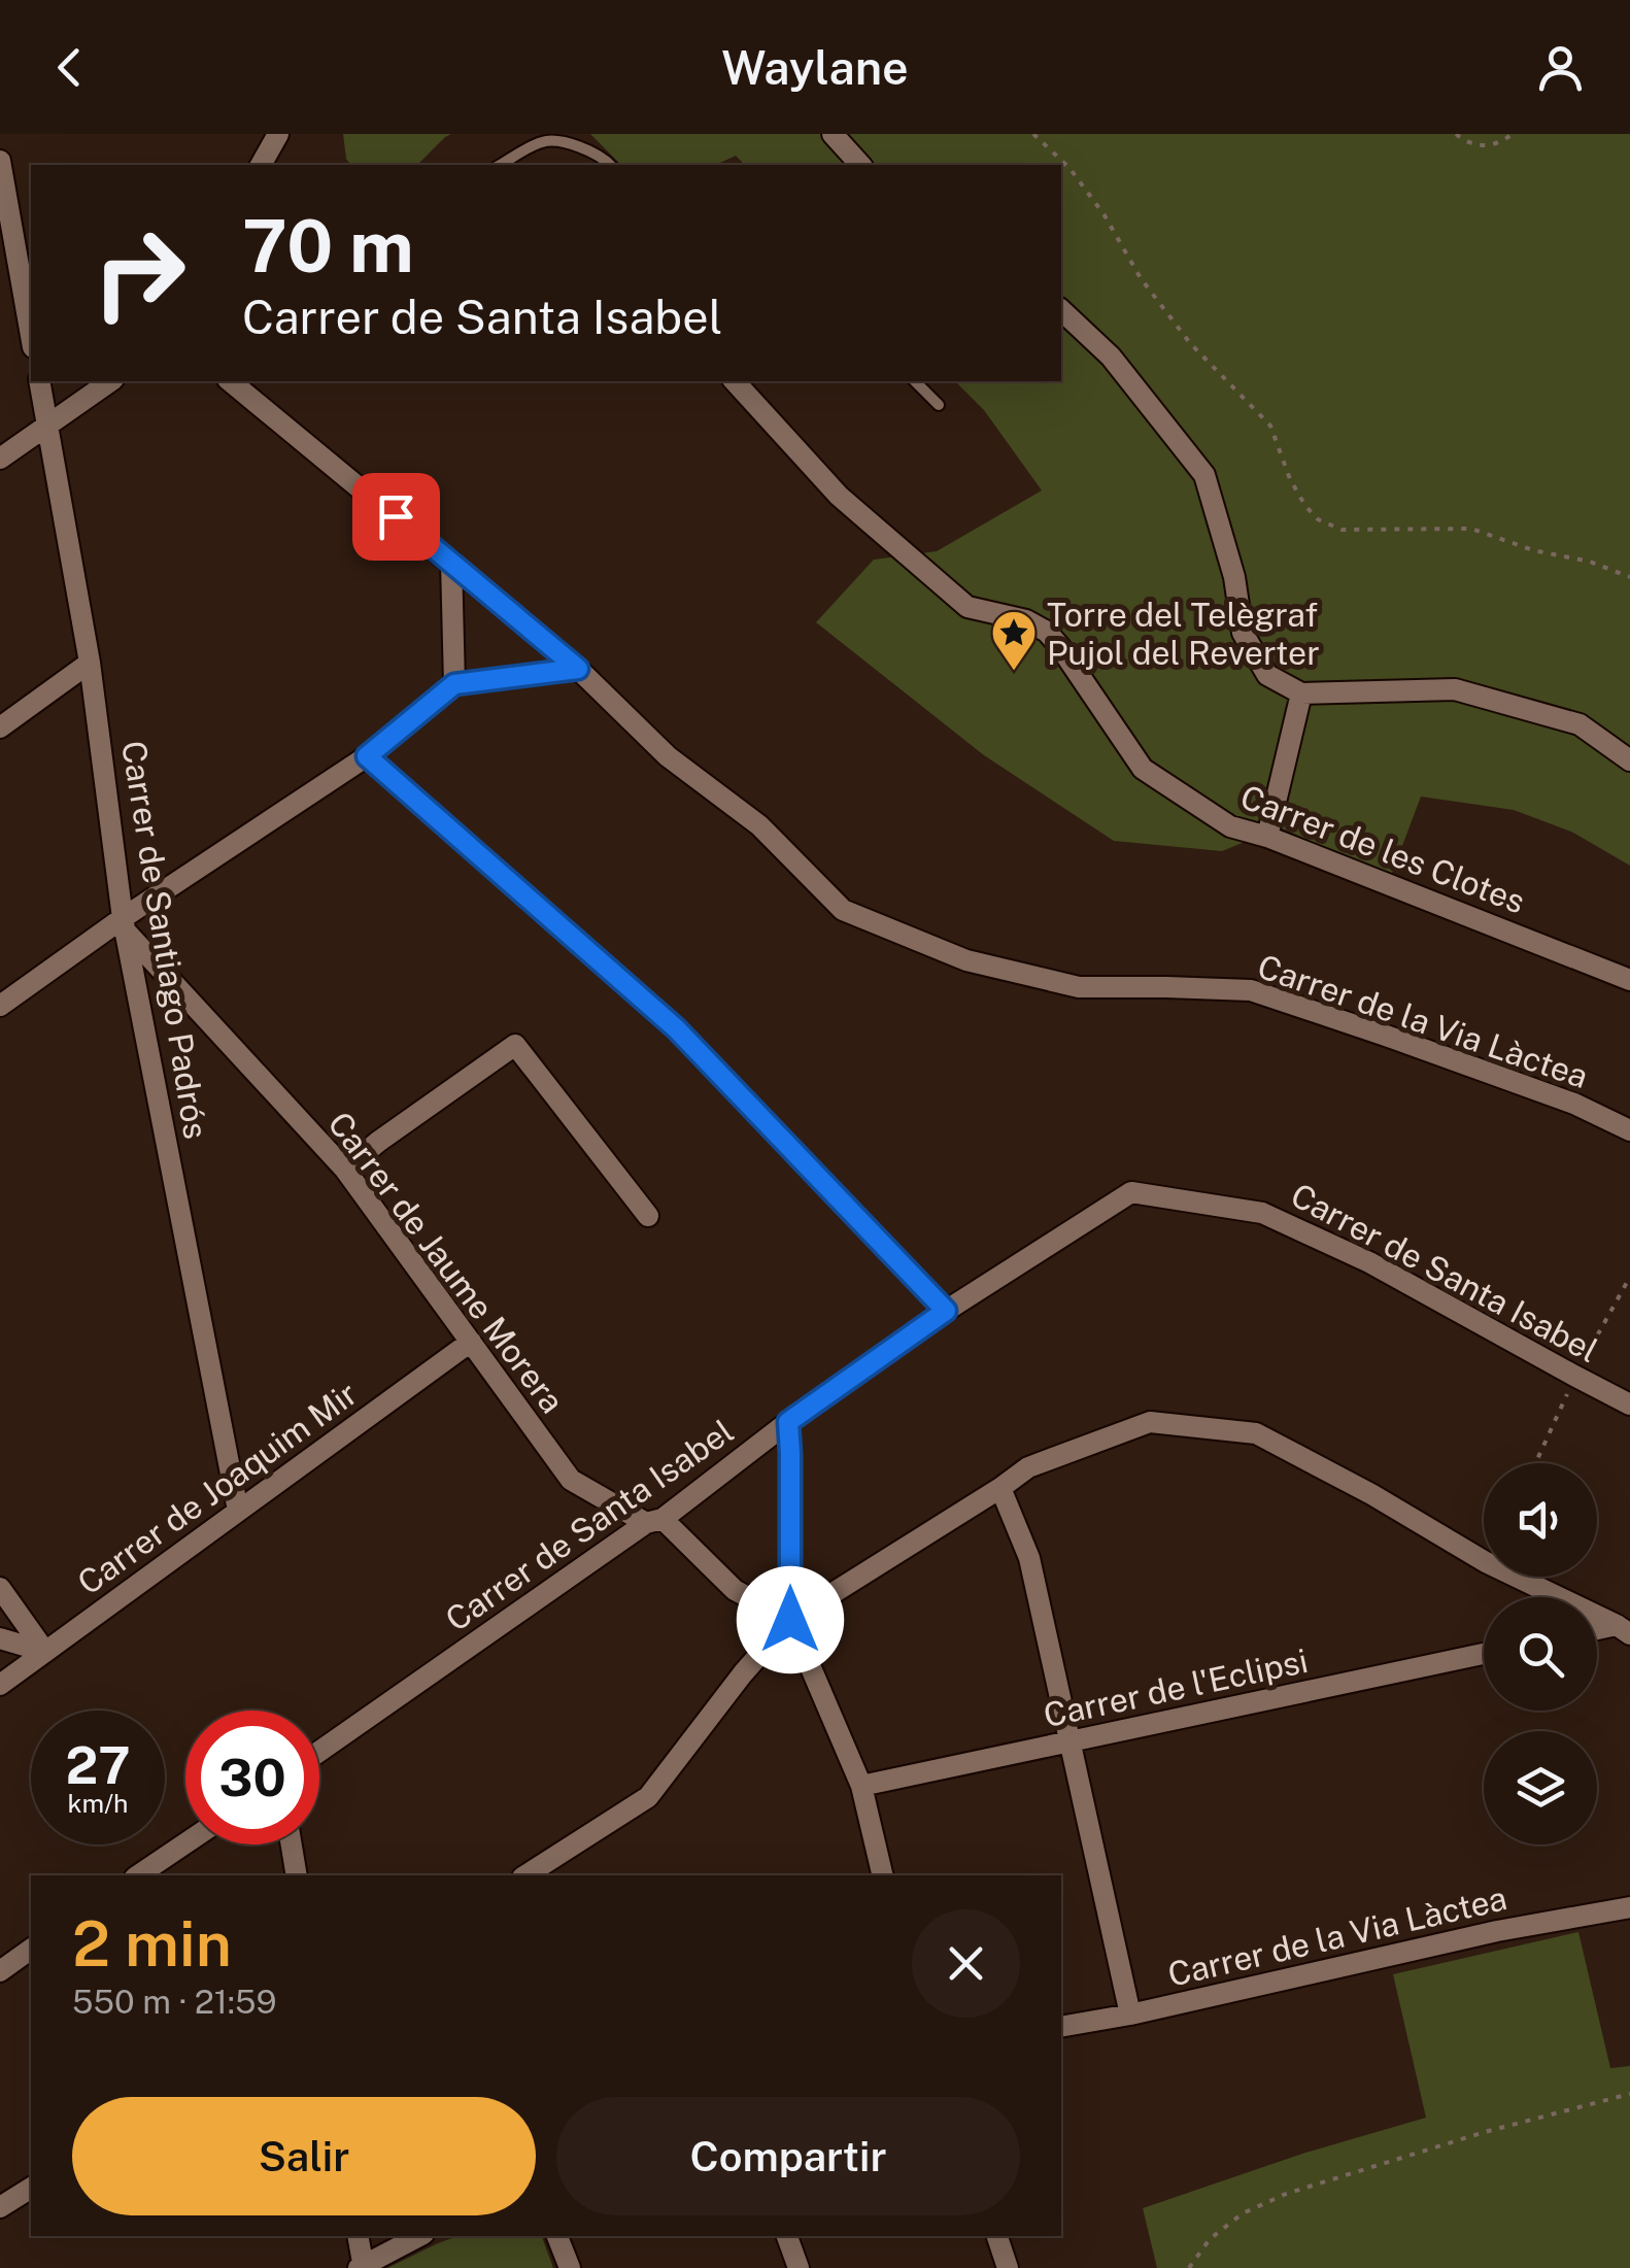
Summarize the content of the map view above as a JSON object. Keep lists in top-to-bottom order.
{
  "streets": {
    "street": [
      "Carrer de les Clotes",
      "Carrer de Santiago Padrós",
      "Carrer de la Via Làctea",
      "Carrer de Jaume Morera",
      "Carrer de Santa Isabel",
      "Carrer de Joaquim Mir",
      "Carrer de l'Eclipsi"
    ]
  },
  "crossings": [
    ["Carrer de Santiago Padrós", "Carrer de Jaume Morera"],
    ["Carrer de Santiago Padrós", "Carrer de Joaquim Mir"],
    ["Carrer de Jaume Morera", "Carrer de Santa Isabel"],
    ["Carrer de Jaume Morera", "Carrer de Joaquim Mir"]
  ],
  "places": {
    "place": ["Torre del Telègraf Pujol del Reverter"]
  },
  "page": {
    "header": "Waylane",
    "turn": ["70 m", "Carrer de Santa Isabel"],
    "speed": "27 km/h",
    "limit": "30",
    "heading": ["2 min", "550 m · 21:59"],
    "buttons": ["Salir", "Compartir"]
  }
}
